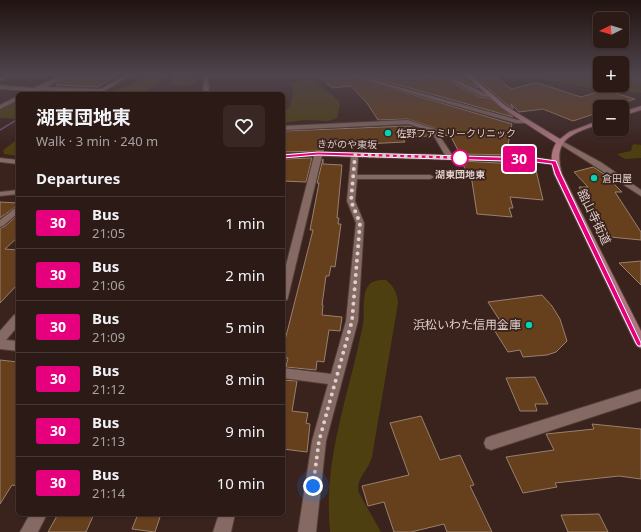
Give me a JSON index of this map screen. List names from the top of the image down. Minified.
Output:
{"streets":{"main road":["舘山寺街道"],"street":["きがのや東坂"]},"crossings":[["きがのや東坂","舘山寺街道"]],"places":["佐野ファミリークリニック","湖東団地東","倉田屋","浜松いわた信用金庫"],"lines":["bus line 30"],"north":"left","page":{"on_map":"30","map_buttons":["+","−"],"heading":[["湖東団地東","Walk · 3 min · 240 m"],"Departures"],"list":[{"mark":"30","name":"Bus","note":"21:05","value":"1 min"},{"mark":"30","name":"Bus","note":"21:06","value":"2 min"},{"mark":"30","name":"Bus","note":"21:09","value":"5 min"},{"mark":"30","name":"Bus","note":"21:12","value":"8 min"},{"mark":"30","name":"Bus","note":"21:13","value":"9 min"},{"mark":"30","name":"Bus","note":"21:14","value":"10 min"}]}}
